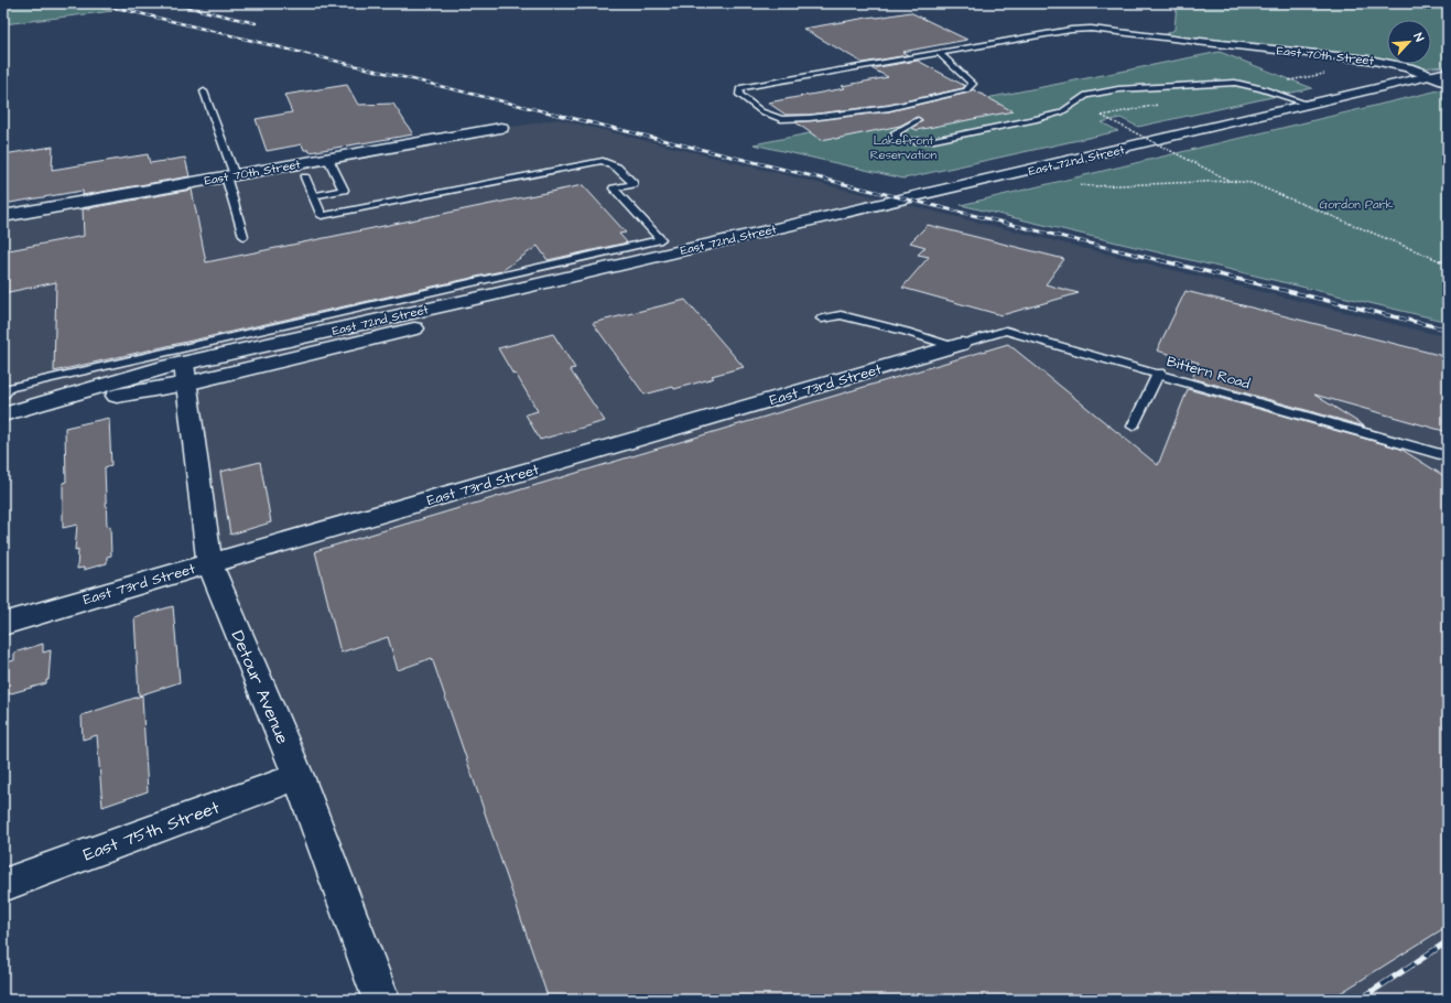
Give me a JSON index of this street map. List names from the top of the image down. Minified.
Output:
{"streets":{"main road":["East 70th Street","East 72nd Street","East 73rd Street","Detour Avenue","East 75th Street"],"lane":["Bittern Road"]},"crossings":[["East 70th Street","East 72nd Street"],["East 72nd Street","Detour Avenue"],["Bittern Road","East 73rd Street"],["East 73rd Street","Detour Avenue"],["Detour Avenue","East 75th Street"]],"parks":["Lakefront Reservation","Gordon Park"],"north":"top right"}
